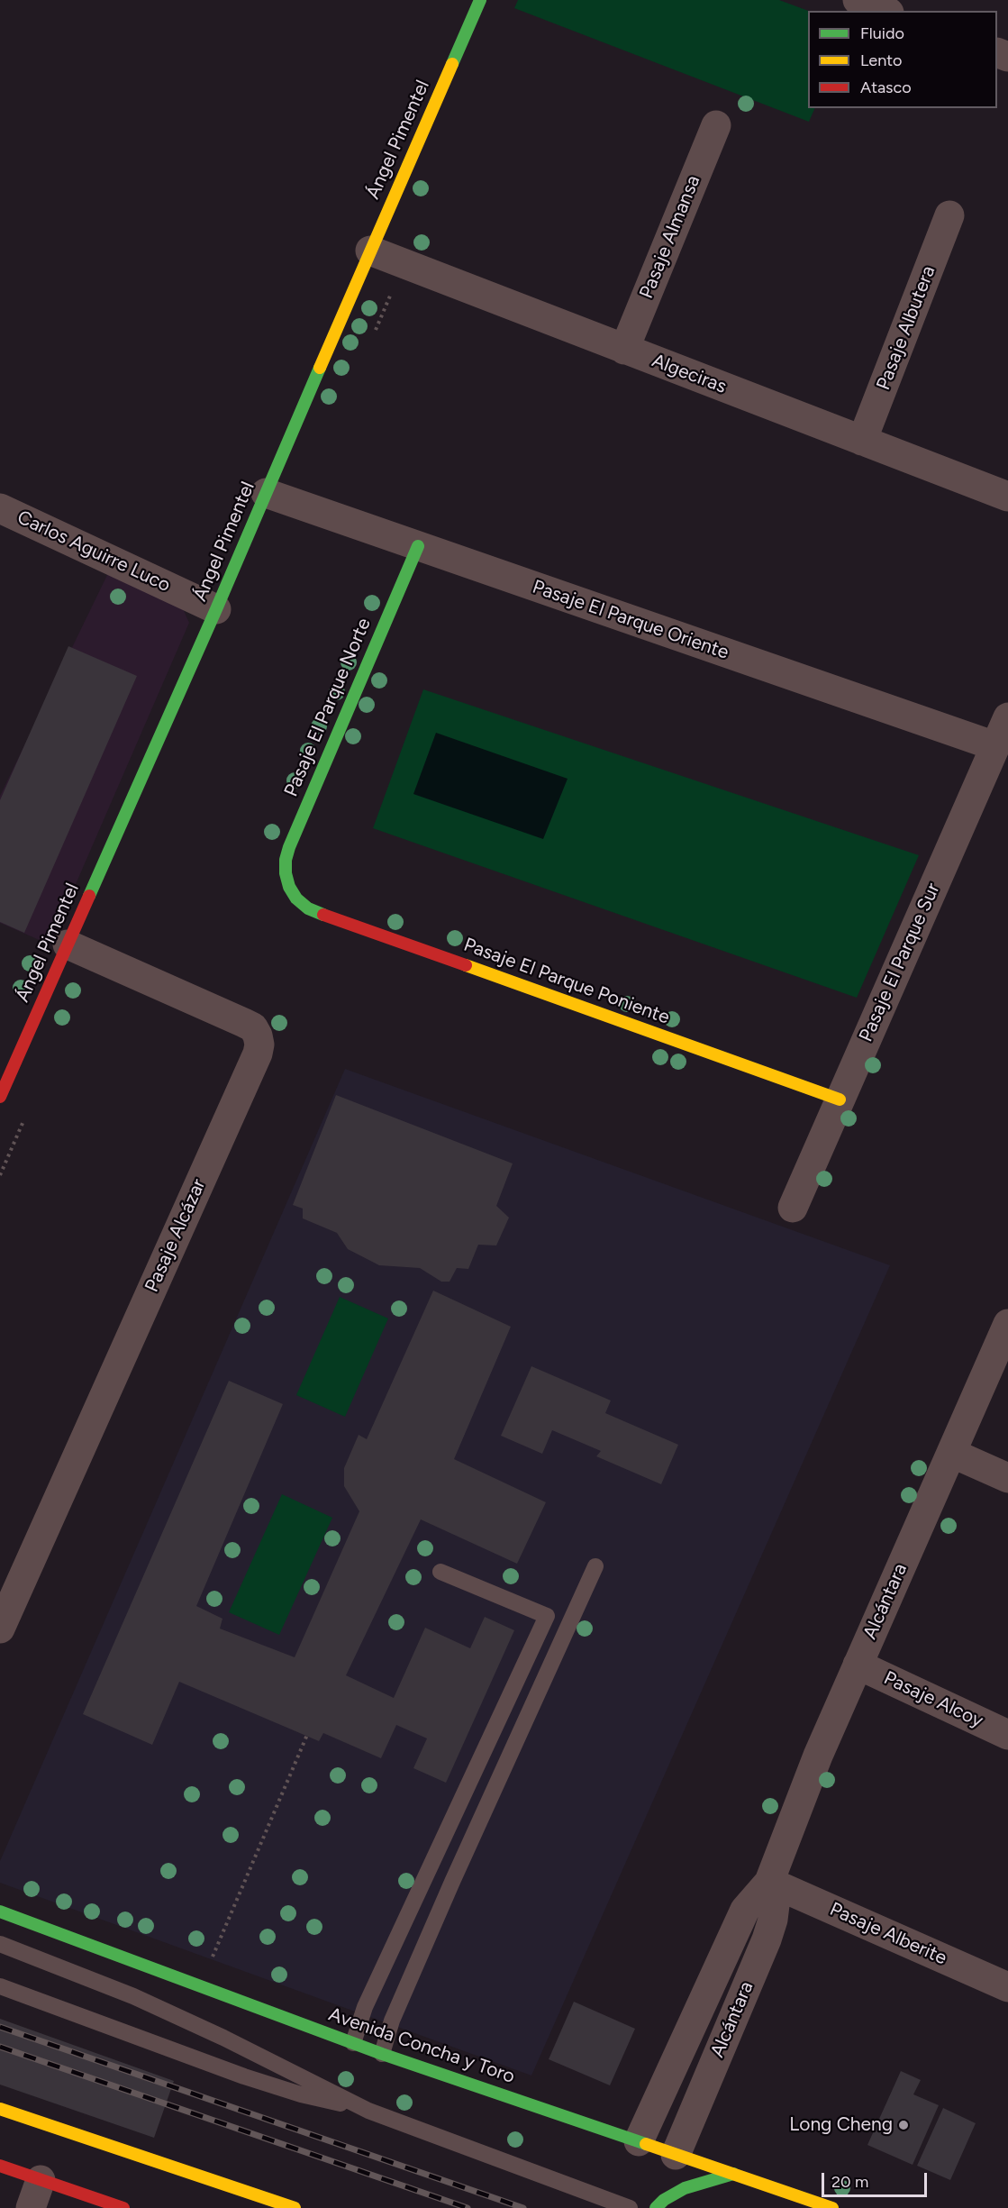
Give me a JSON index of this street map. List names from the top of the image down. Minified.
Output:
{"streets":{"street":["Ángel Pimentel","Pasaje Almansa","Pasaje Albutera","Algeciras","Carlos Aguirre Luco","Pasaje El Parque Oriente","Pasaje El Parque Norte","Pasaje El Parque Sur","Pasaje El Parque Poniente","Pasaje Alcázar","Alcántara","Pasaje Alcoy","Pasaje Alberite","Avenida Concha y Toro"]},"crossings":[["Ángel Pimentel","Algeciras"],["Ángel Pimentel","Carlos Aguirre Luco"],["Ángel Pimentel","Pasaje El Parque Oriente"],["Ángel Pimentel","Pasaje Alcázar"],["Pasaje Almansa","Algeciras"],["Pasaje Albutera","Algeciras"],["Pasaje El Parque Oriente","Pasaje El Parque Norte"],["Pasaje El Parque Oriente","Pasaje El Parque Sur"],["Pasaje El Parque Norte","Pasaje El Parque Poniente"],["Pasaje El Parque Sur","Pasaje El Parque Poniente"],["Alcántara","Pasaje Alcoy"],["Alcántara","Pasaje Alberite"],["Alcántara","Avenida Concha y Toro"]],"places":["Long Cheng"],"legend":["Fluido","Lento","Atasco"],"scale_bar":"20 m"}
